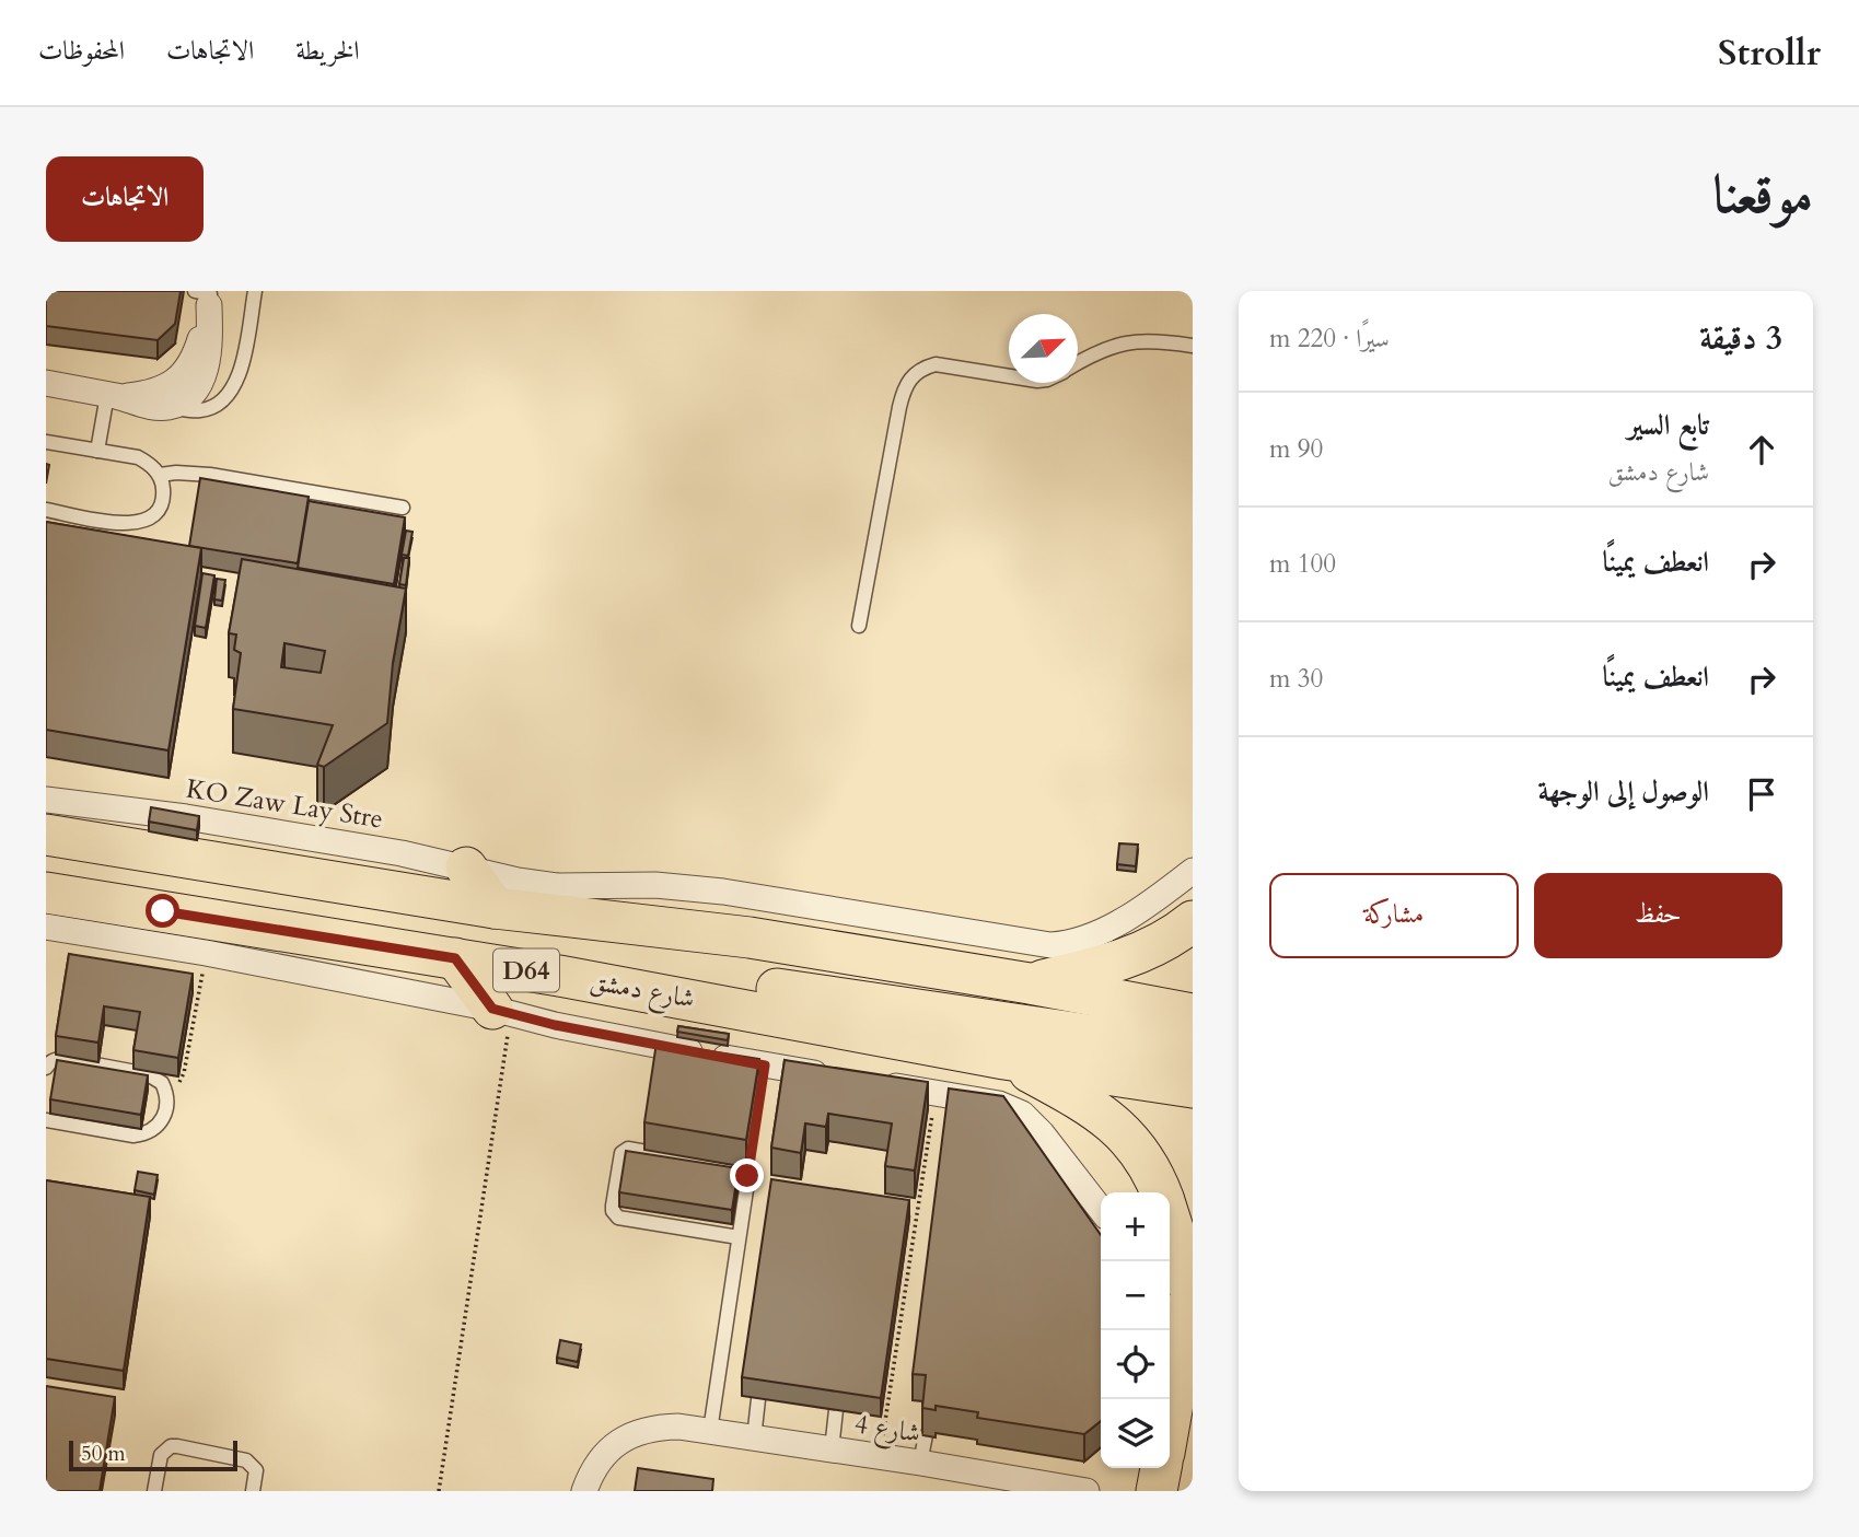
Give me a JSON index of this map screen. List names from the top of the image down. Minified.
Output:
{"streets":{"main road":["D64","شارع دمشق"],"street":["KO Zaw Lay Stre","شارع 4"]},"scale_bar":"50 m","north":"top right","page":{"header":"Strollr","nav":["الخريطة","الاتجاهات","المحفوظات"],"title":"موقعنا","buttons":["الاتجاهات",["حفظ","مشاركة"]],"heading":["3 دقيقة","سيرًا · 220 m"],"list":[["تابع السير","شارع دمشق","90 m"],["انعطف يمينًا","100 m"],["انعطف يمينًا","30 m"],"الوصول إلى الوجهة"],"map_buttons":["+","−"],"scale":"50 m"}}
